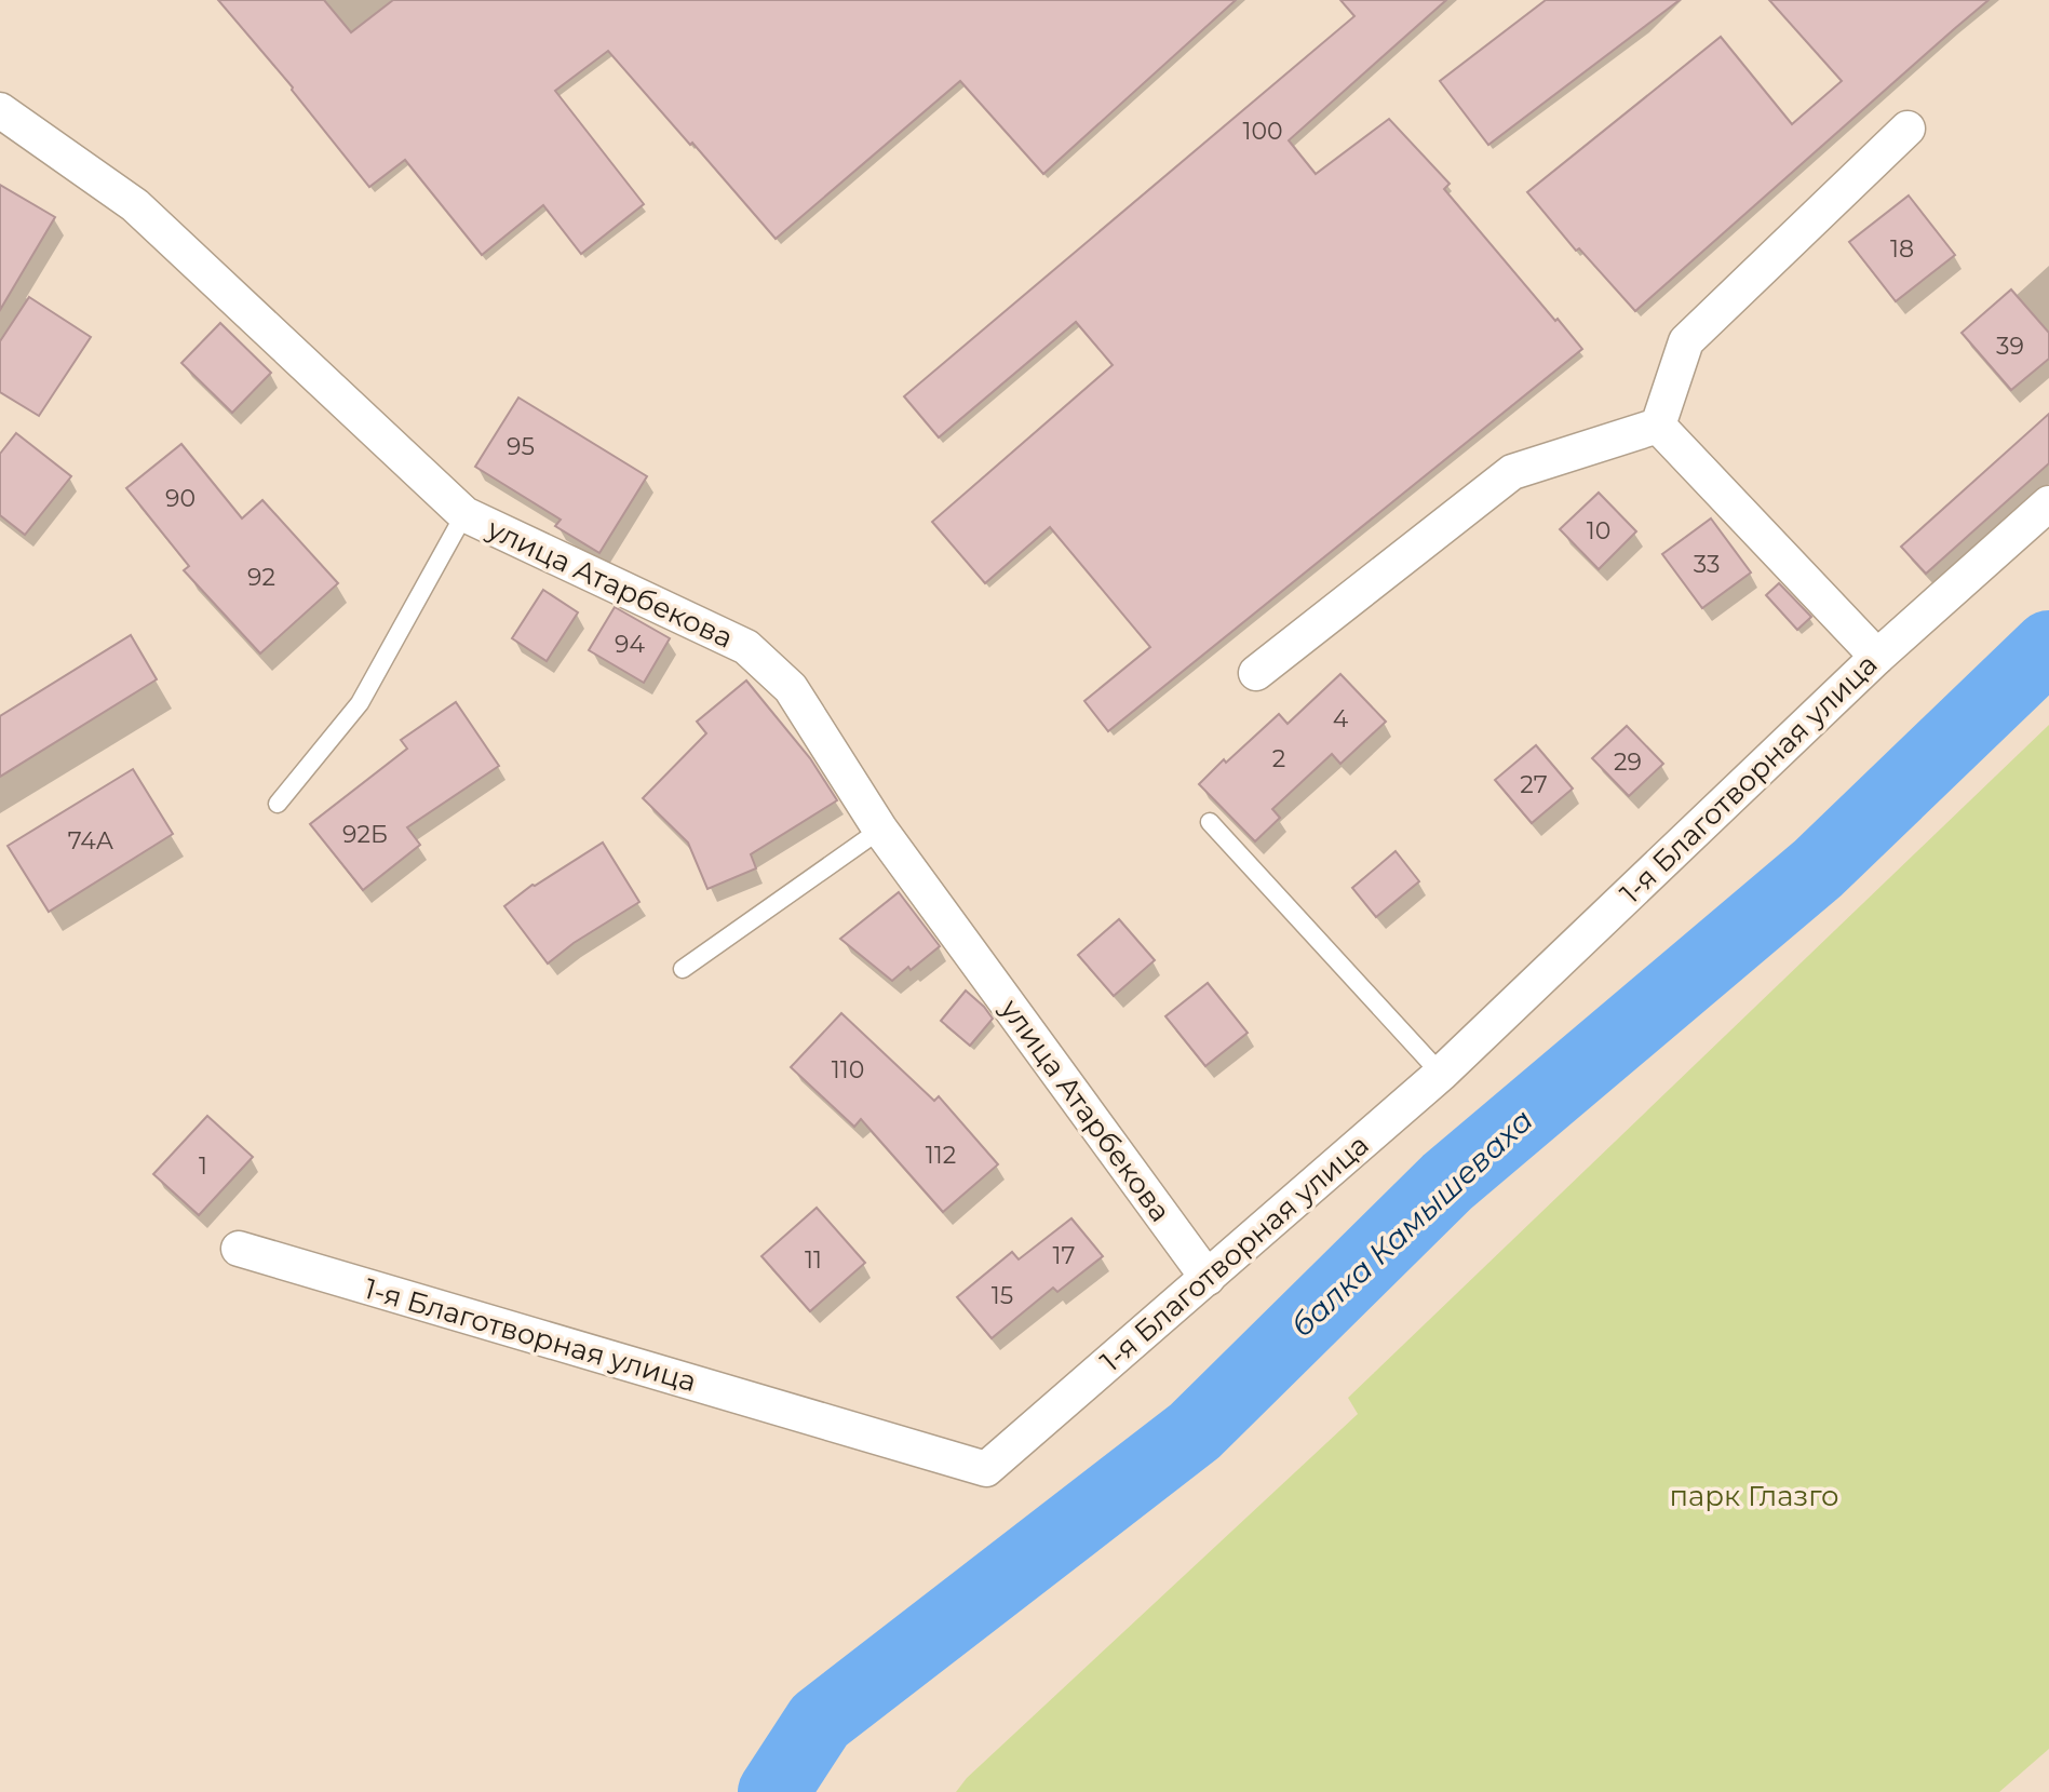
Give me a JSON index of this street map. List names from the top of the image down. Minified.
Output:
{"streets":{"street":["улица Атарбекова","1-я Благотворная улица"]},"crossings":[["улица Атарбекова","1-я Благотворная улица"]],"water":["балка Камышеваха"],"parks":["парк Глазго"],"house_numbers":["100","18","39","95","90","10","33","92","94","4","2","29","27","92Б","74А","110","112","1","17","11","15"]}
